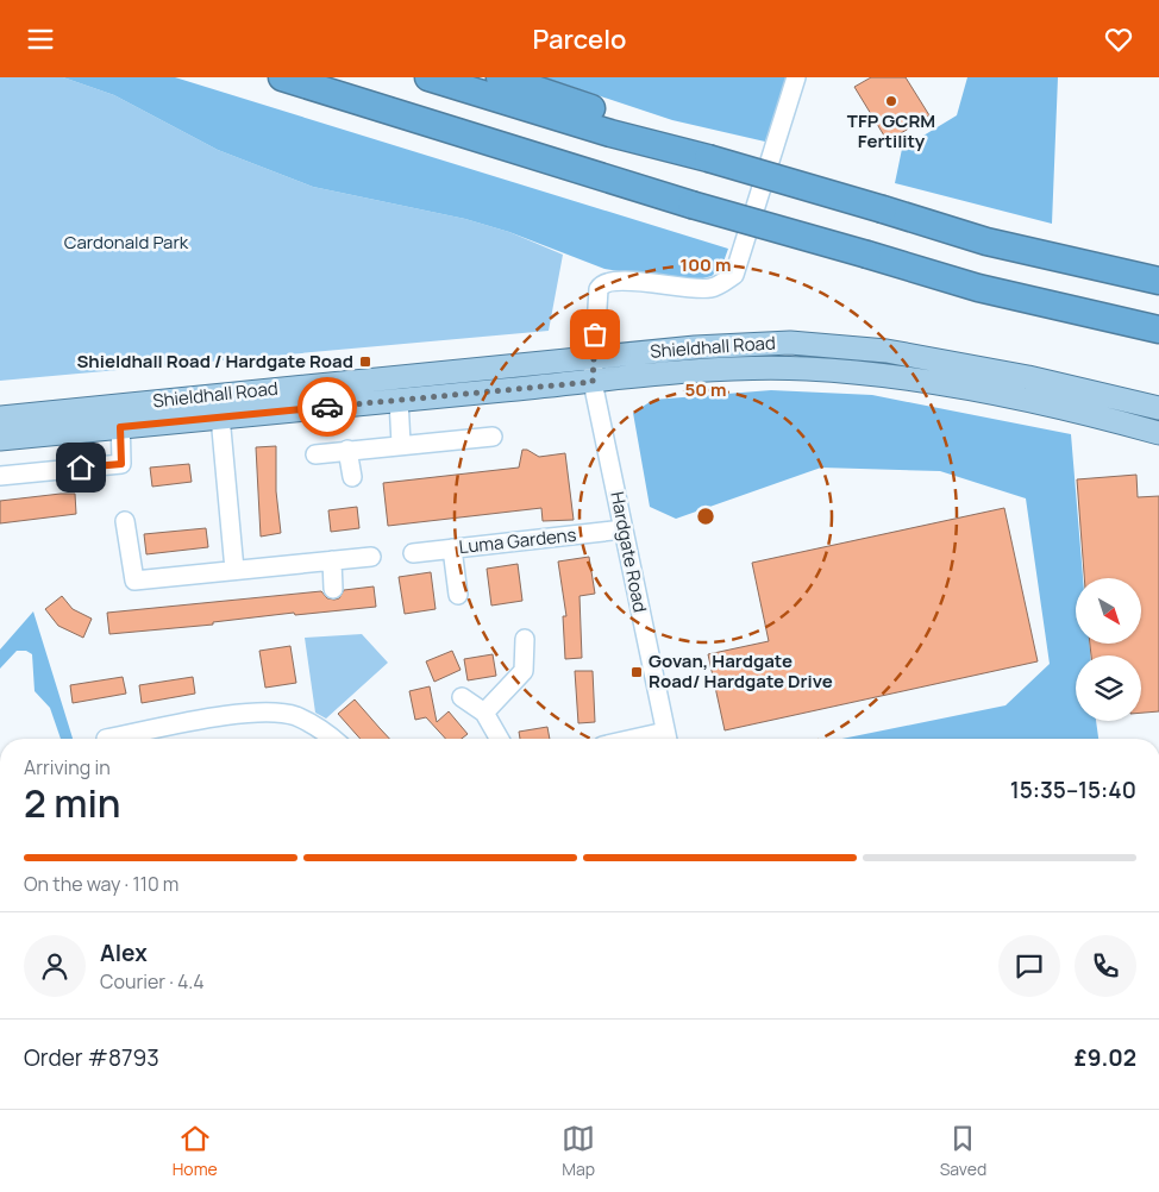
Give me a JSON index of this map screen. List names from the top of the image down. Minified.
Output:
{"streets":{"main road":["Shieldhall Road"],"street":["Luma Gardens","Hardgate Road"]},"crossings":[["Shieldhall Road","Hardgate Road"],["Luma Gardens","Hardgate Road"]],"parks":["Cardonald Park"],"places":{"other":["TFP GCRM Fertility"],"transit":["Shieldhall Road / Hardgate Road","Govan, Hardgate Road/ Hardgate Drive"]},"north":"bottom right","page":{"header":"Parcelo","heading":["2 min","Arriving in","15:35–15:40"],"panel":["Alex","Courier · 4.4","Order #8793","£9.02"],"bar":"On the way · 110 m","tabs":["Home","Map","Saved"]},"rings":["100 m","50 m"]}
